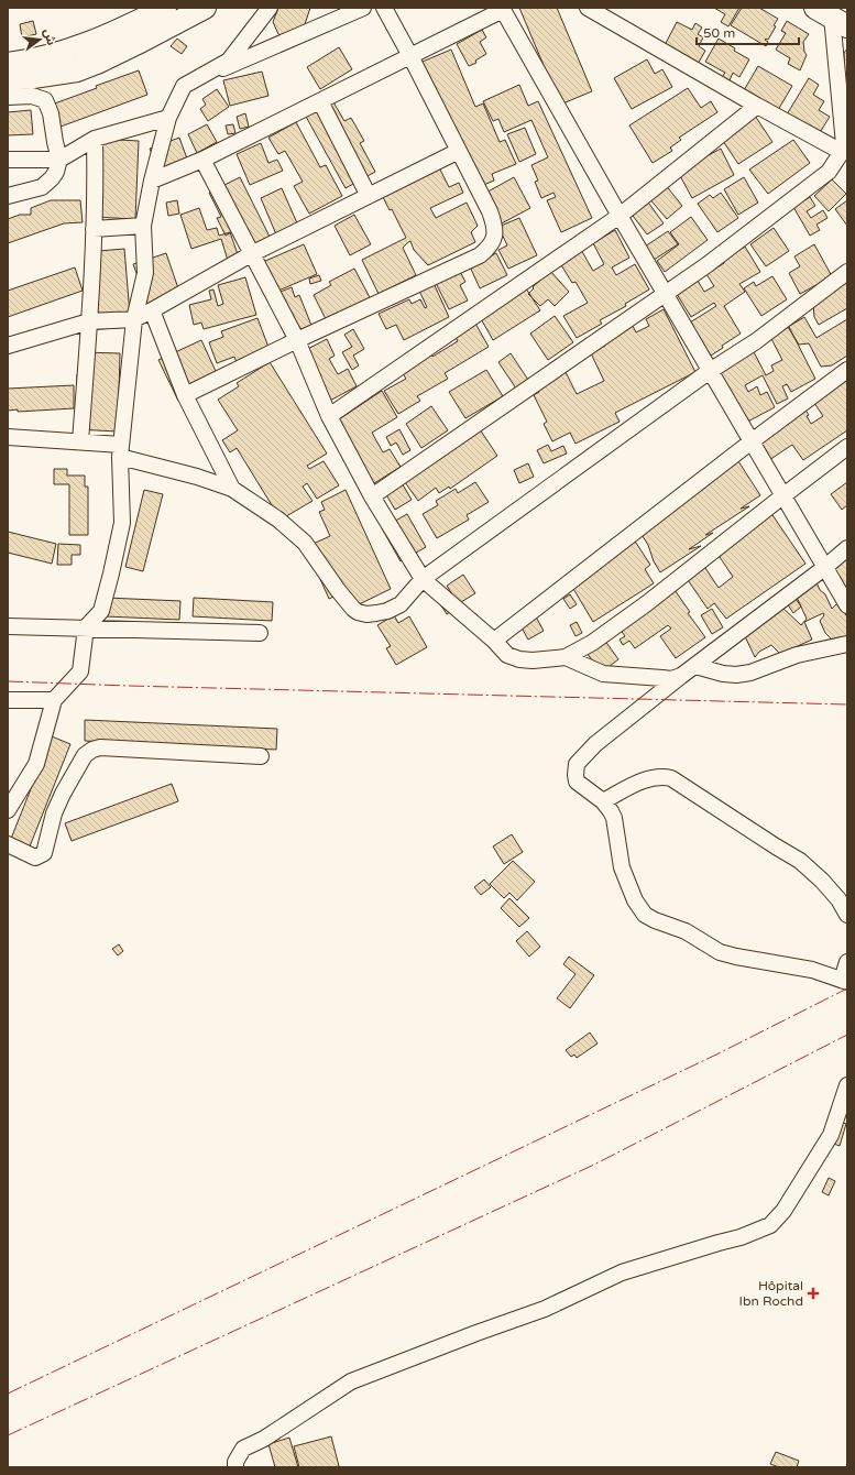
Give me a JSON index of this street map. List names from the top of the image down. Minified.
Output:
{"places":{"health":["Hôpital Ibn Rochd"]},"scale_bar":"50 m","north":"right"}
